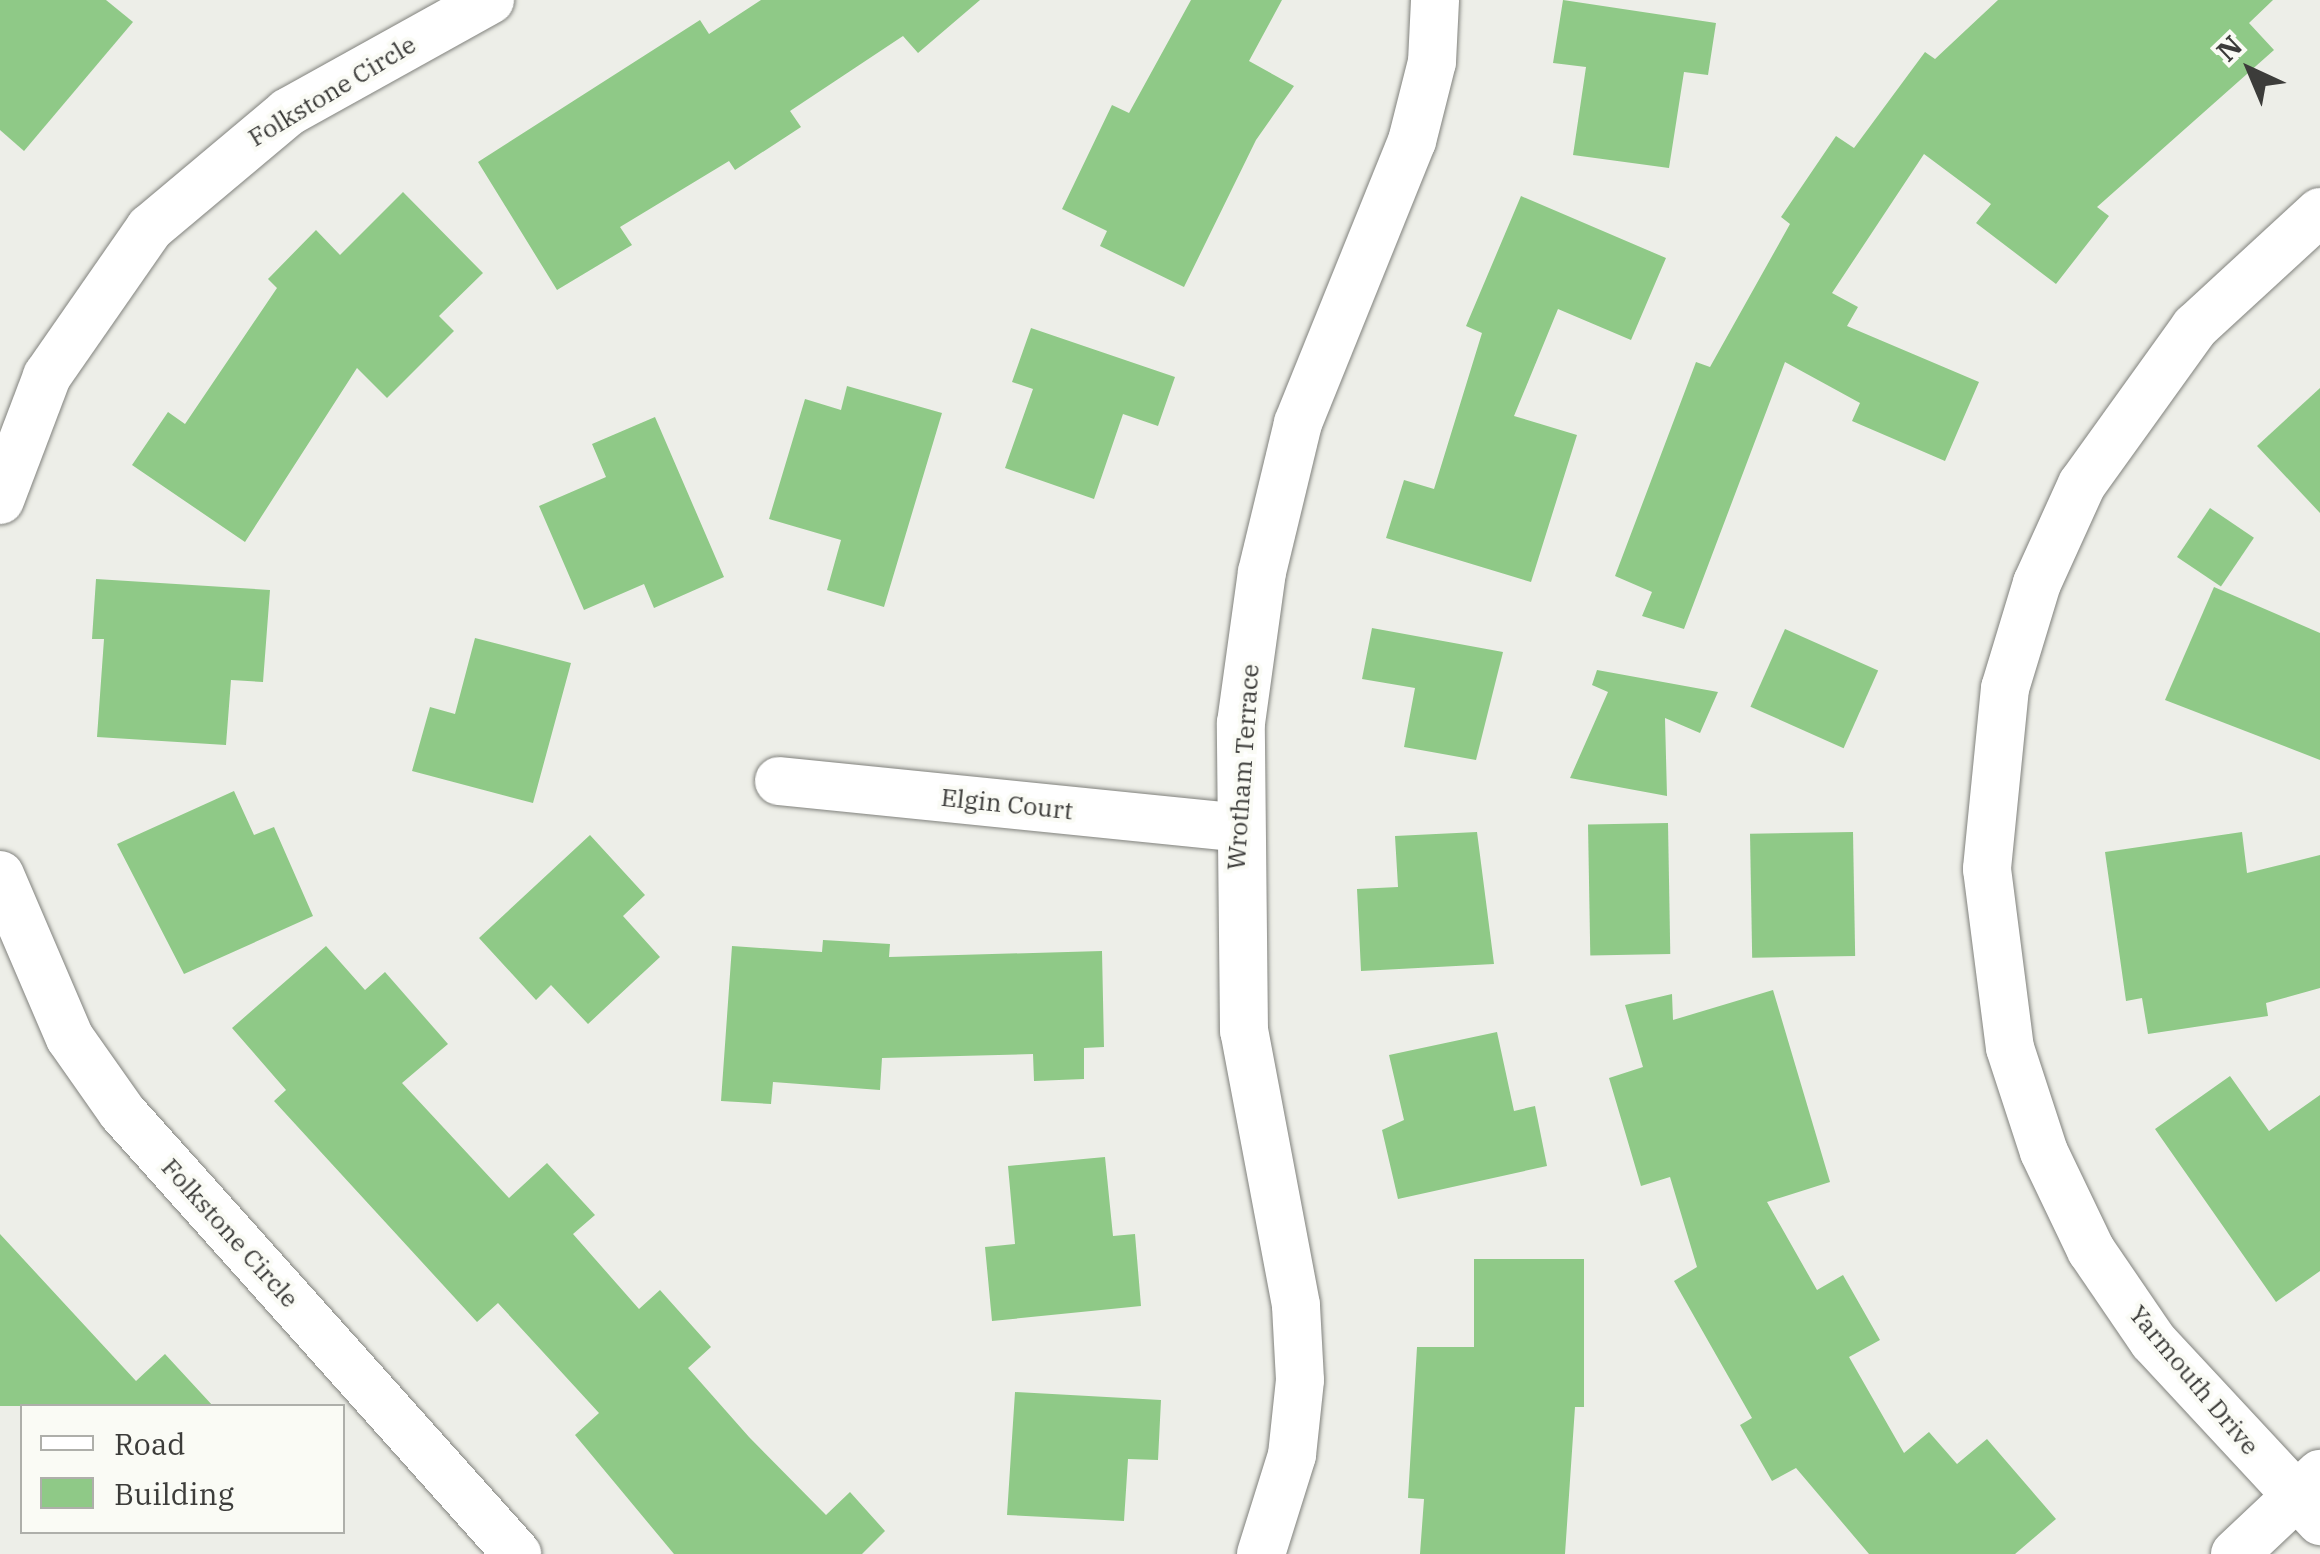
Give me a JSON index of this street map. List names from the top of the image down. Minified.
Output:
{"streets":{"street":["Folkstone Circle","Wrotham Terrace","Elgin Court","Yarmouth Drive"]},"crossings":[["Wrotham Terrace","Elgin Court"]],"legend":["Road","Building"],"north":"top left"}
